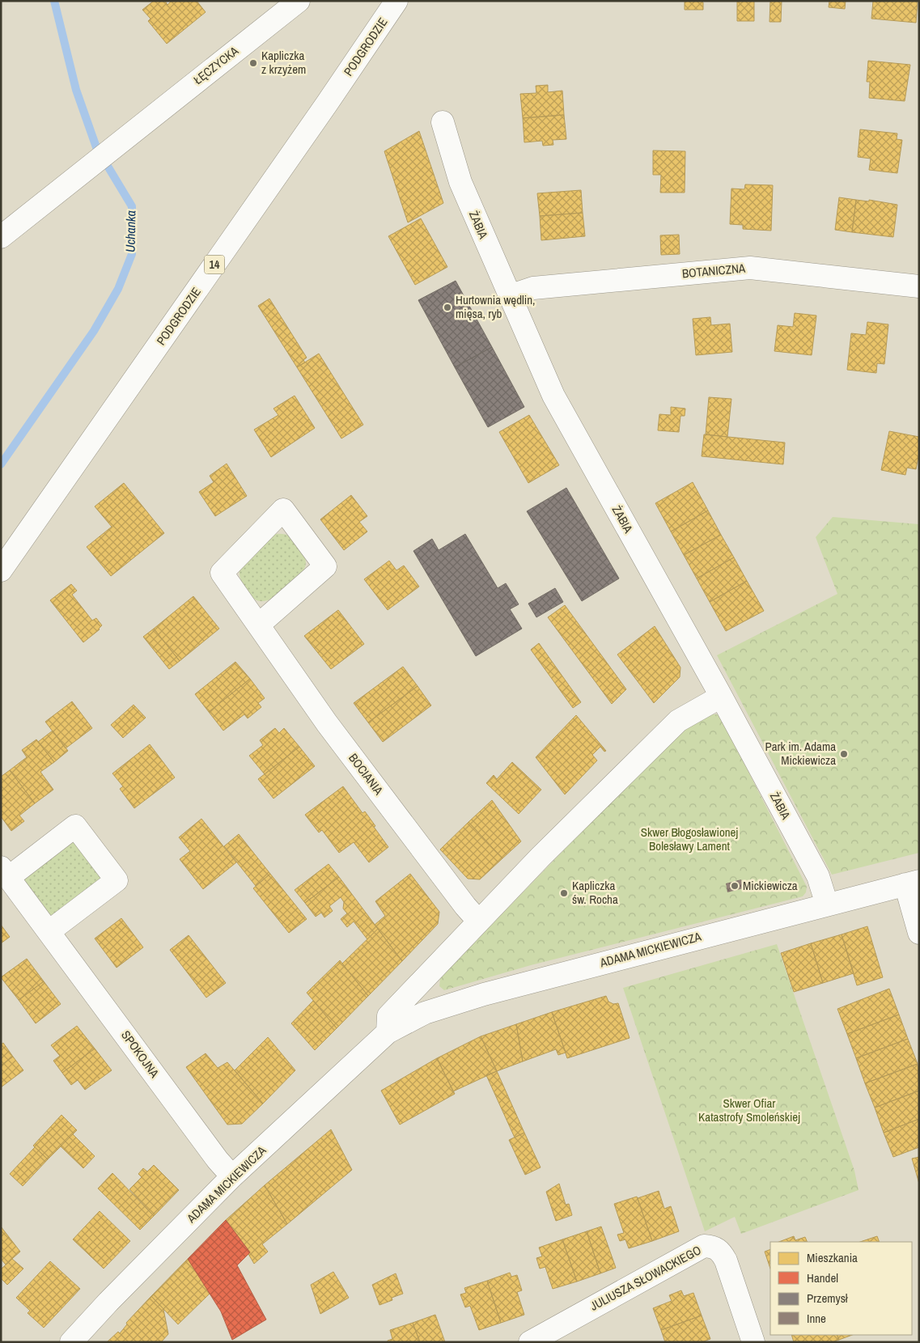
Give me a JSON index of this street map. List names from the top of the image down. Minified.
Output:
{"streets":{"street":["PODGRODZIE","ŁĘCZYCKA","ŻABIA","14","BOTANICZNA","BOCIANIA","ADAMA MICKIEWICZA","SPOKOJNA","JULIUSZA SŁOWACKIEGO"]},"crossings":[["ŻABIA","BOTANICZNA"],["ŻABIA","ADAMA MICKIEWICZA"],["ADAMA MICKIEWICZA","SPOKOJNA"]],"water":["Uchanka"],"parks":["Skwer Błogosławionej Bolesławy Lament","Skwer Ofiar Katastrofy Smoleńskiej"],"places":["Kapliczka z krzyżem","Hurtownia wędlin, mięsa, ryb","Park im. Adama Mickiewicza","Mickiewicza","Kapliczka św. Rocha"],"legend":["Mieszkania","Handel","Przemysł","Inne"]}
